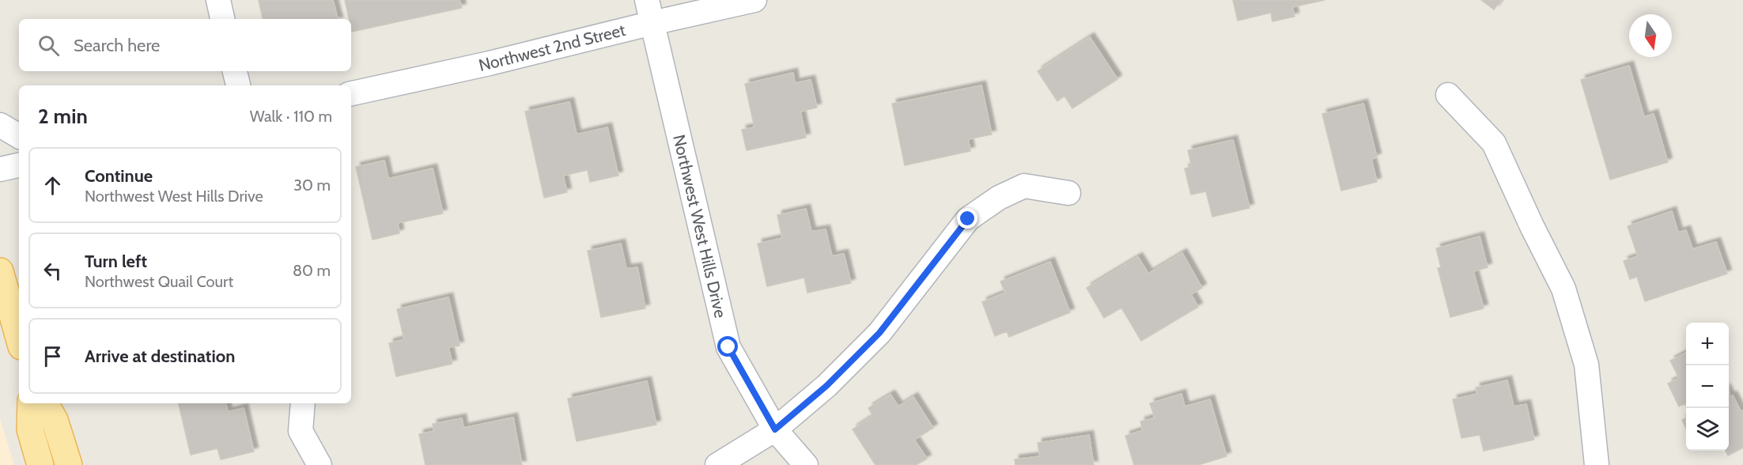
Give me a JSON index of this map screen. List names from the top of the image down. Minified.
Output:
{"streets":{"street":["Northwest 2nd Street","Northwest West Hills Drive"]},"crossings":[["Northwest 2nd Street","Northwest West Hills Drive"]],"north":"bottom","page":{"search":"Search here","heading":["2 min","Walk · 110 m"],"list":[["Continue","Northwest West Hills Drive","30 m"],["Turn left","Northwest Quail Court","80 m"],"Arrive at destination"],"map_buttons":["+","−"]}}
